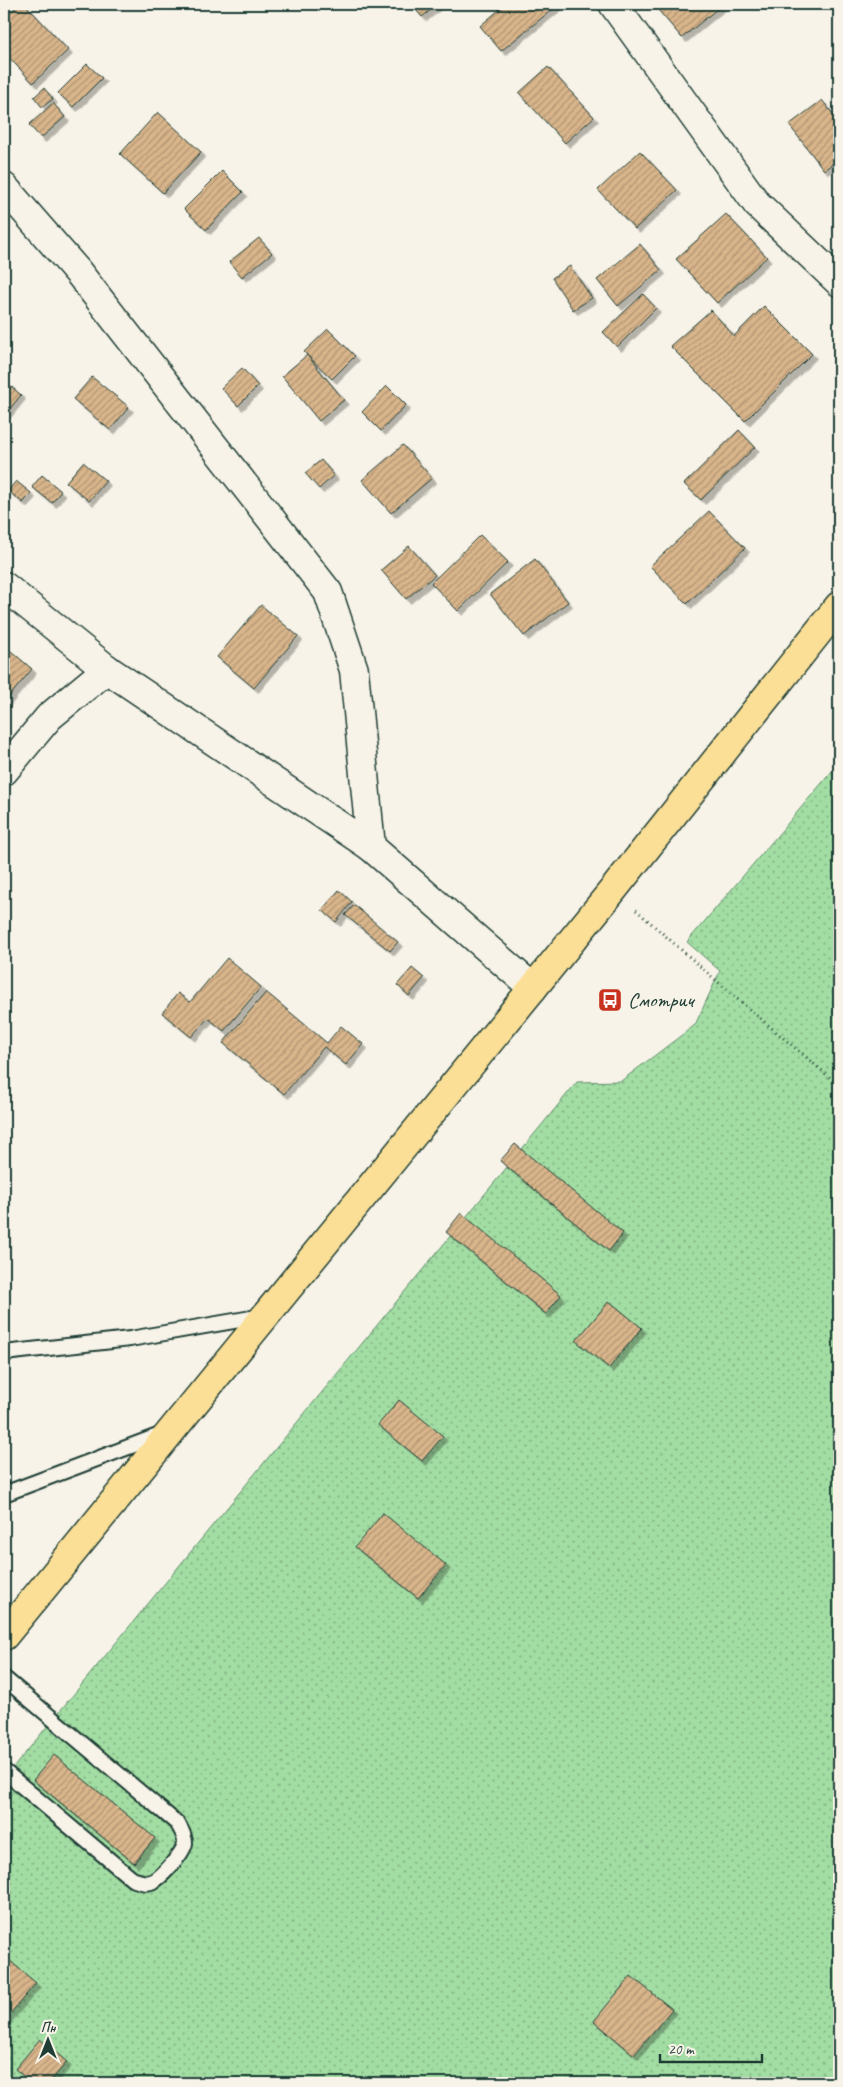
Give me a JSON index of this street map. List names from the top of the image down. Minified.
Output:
{"places":{"bus stop":["Смотрич"]},"scale_bar":"20 m","north":"top"}
